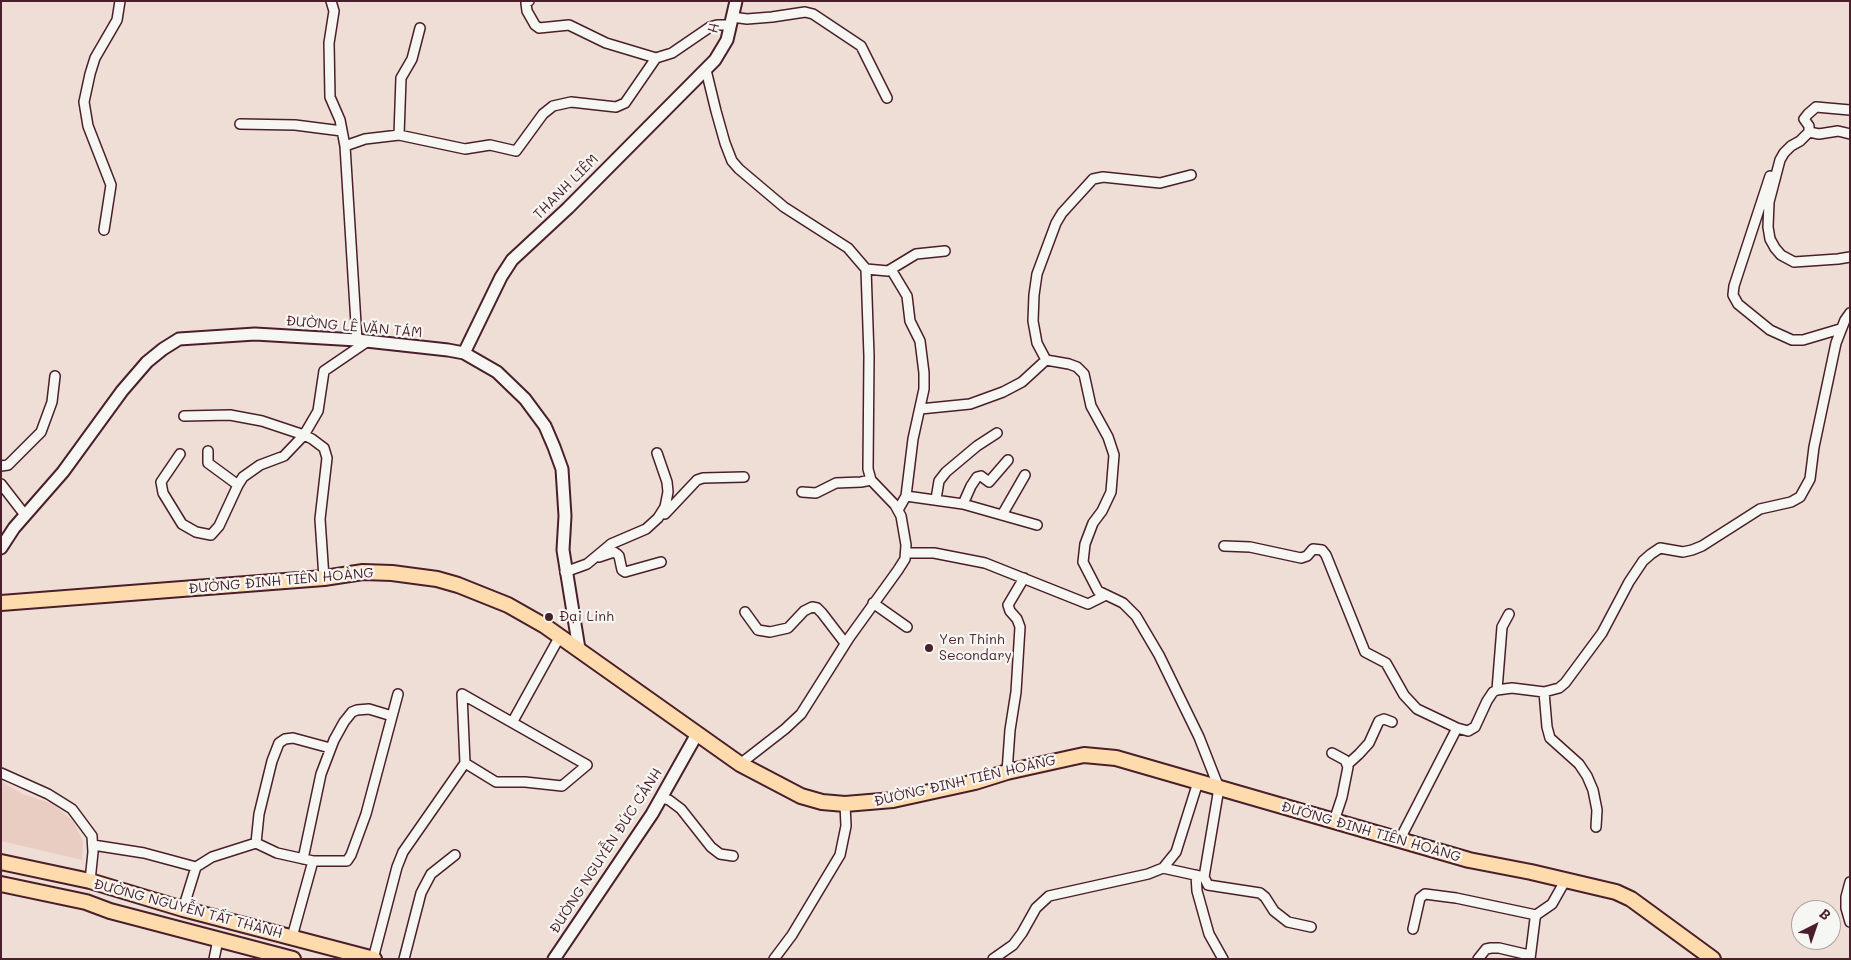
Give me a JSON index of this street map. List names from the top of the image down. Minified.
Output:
{"streets":{"main road":["ĐƯỜNG ĐINH TIÊN HOÀNG","ĐƯỜNG NGUYỄN TẤT THÀNH"],"street":["H","THANH LIÊM","ĐƯỜNG LÊ VĂN TÁM","ĐƯỜNG NGUYỄN ĐỨC CẢNH"]},"crossings":[["H","THANH LIÊM"],["THANH LIÊM","ĐƯỜNG LÊ VĂN TÁM"],["ĐƯỜNG LÊ VĂN TÁM","ĐƯỜNG ĐINH TIÊN HOÀNG"],["ĐƯỜNG ĐINH TIÊN HOÀNG","ĐƯỜNG NGUYỄN ĐỨC CẢNH"]],"places":["Đại Linh","Yen Thinh Secondary"],"north":"top right"}
